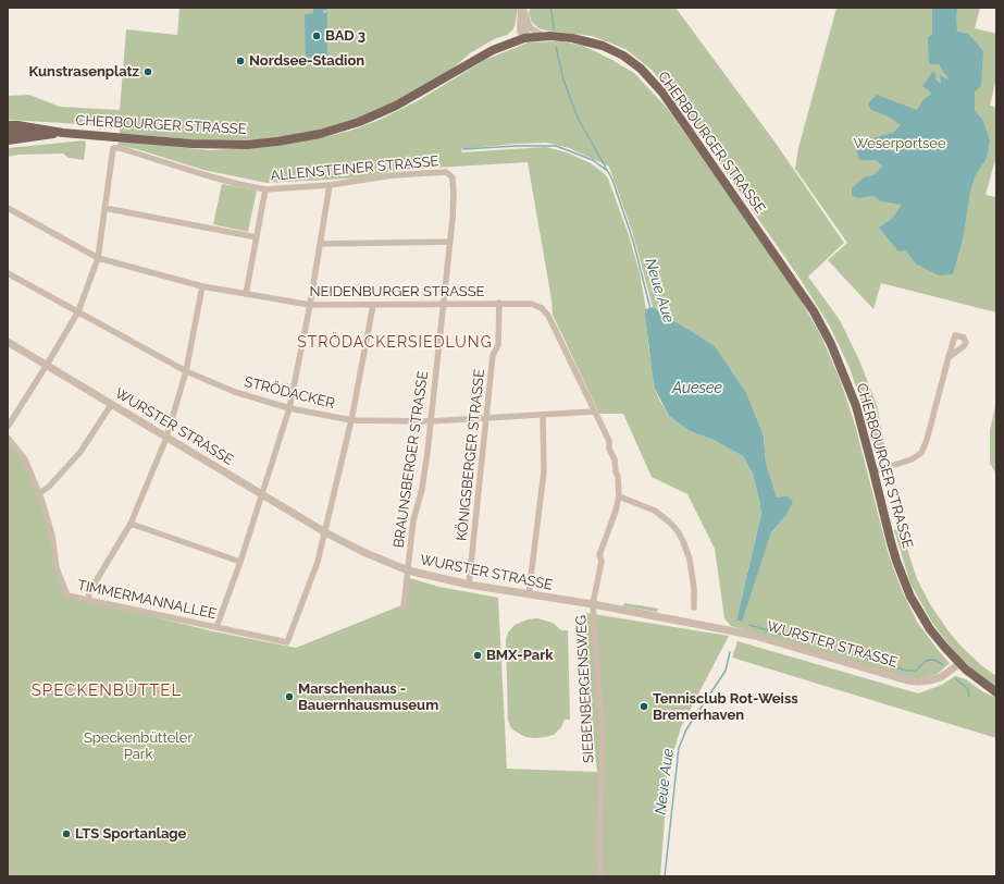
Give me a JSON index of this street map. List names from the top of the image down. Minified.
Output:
{"streets":{"main road":["CHERBOURGER STRASSE"],"street":["ALLENSTEINER STRASSE","NEIDENBURGER STRASSE","STRÖDACKER","WURSTER STRASSE","KÖNIGSBERGER STRASSE","BRAUNSBERGER STRASSE","TIMMERMANNALLEE","SIEBENBERGENSWEG"]},"crossings":[["CHERBOURGER STRASSE","WURSTER STRASSE"],["ALLENSTEINER STRASSE","BRAUNSBERGER STRASSE"],["NEIDENBURGER STRASSE","STRÖDACKER"],["NEIDENBURGER STRASSE","KÖNIGSBERGER STRASSE"],["NEIDENBURGER STRASSE","BRAUNSBERGER STRASSE"],["STRÖDACKER","KÖNIGSBERGER STRASSE"],["STRÖDACKER","BRAUNSBERGER STRASSE"],["WURSTER STRASSE","KÖNIGSBERGER STRASSE"],["WURSTER STRASSE","BRAUNSBERGER STRASSE"],["WURSTER STRASSE","TIMMERMANNALLEE"],["WURSTER STRASSE","SIEBENBERGENSWEG"]],"districts":["STRÖDACKERSIEDLUNG","SPECKENBÜTTEL"],"water":["Neue Aue","Auesee"],"parks":["Weserportsee","Speckenbütteler Park"],"places":["BAD 3","Nordsee-Stadion","Kunstrasenplatz","BMX-Park","Marschenhaus - Bauernhausmuseum","Tennisclub Rot-Weiss Bremerhaven","LTS Sportanlage"]}
